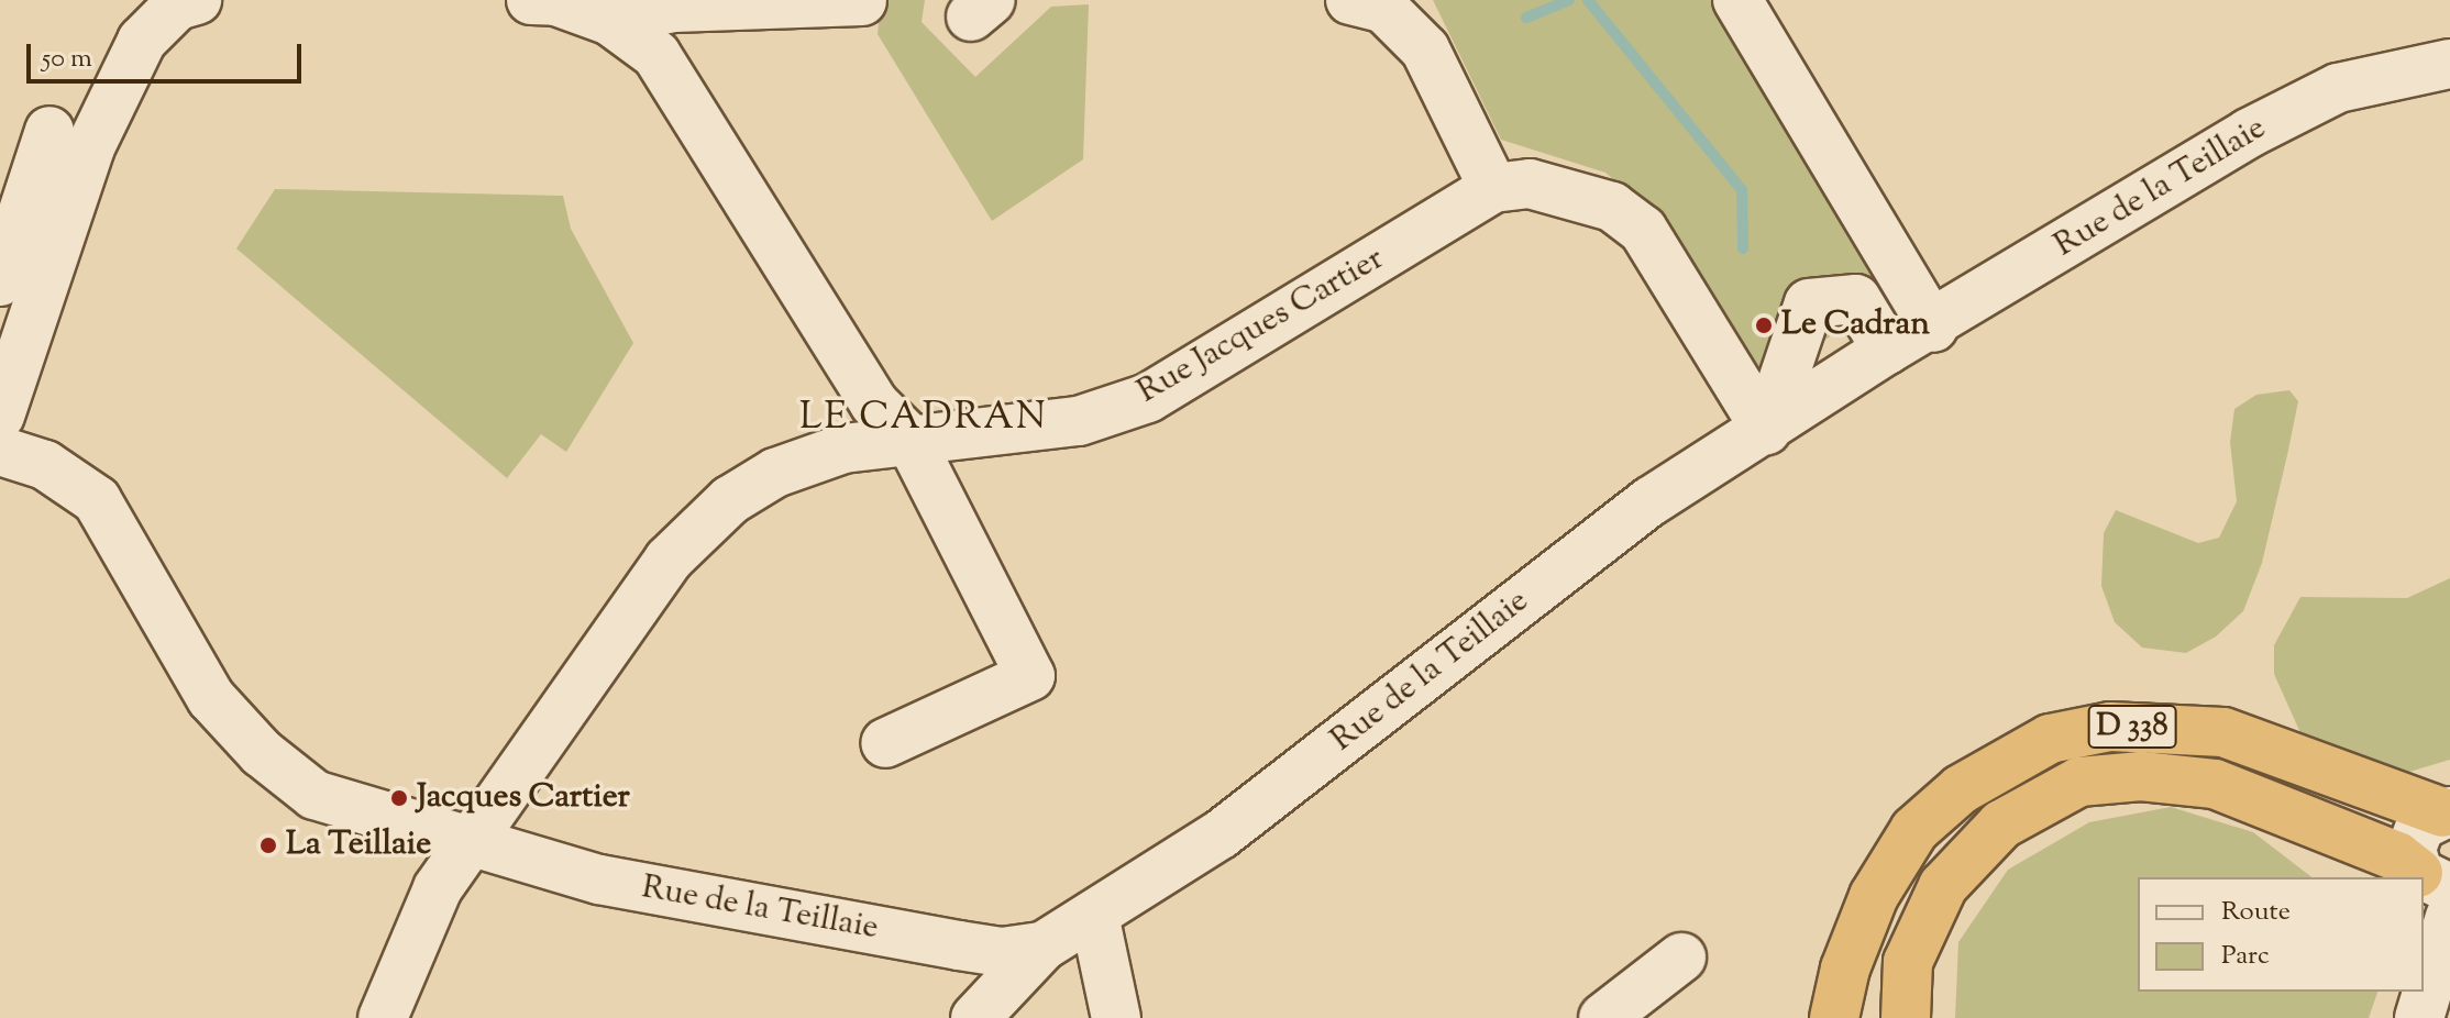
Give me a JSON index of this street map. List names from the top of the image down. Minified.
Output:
{"streets":{"highway":["D 338"],"street":["Rue de la Teillaie","Rue Jacques Cartier"]},"crossings":[["Rue de la Teillaie","Rue Jacques Cartier"]],"districts":["LE CADRAN"],"places":["Le Cadran","Jacques Cartier","La Teillaie"],"legend":["Route","Parc"],"scale_bar":"50 m"}
